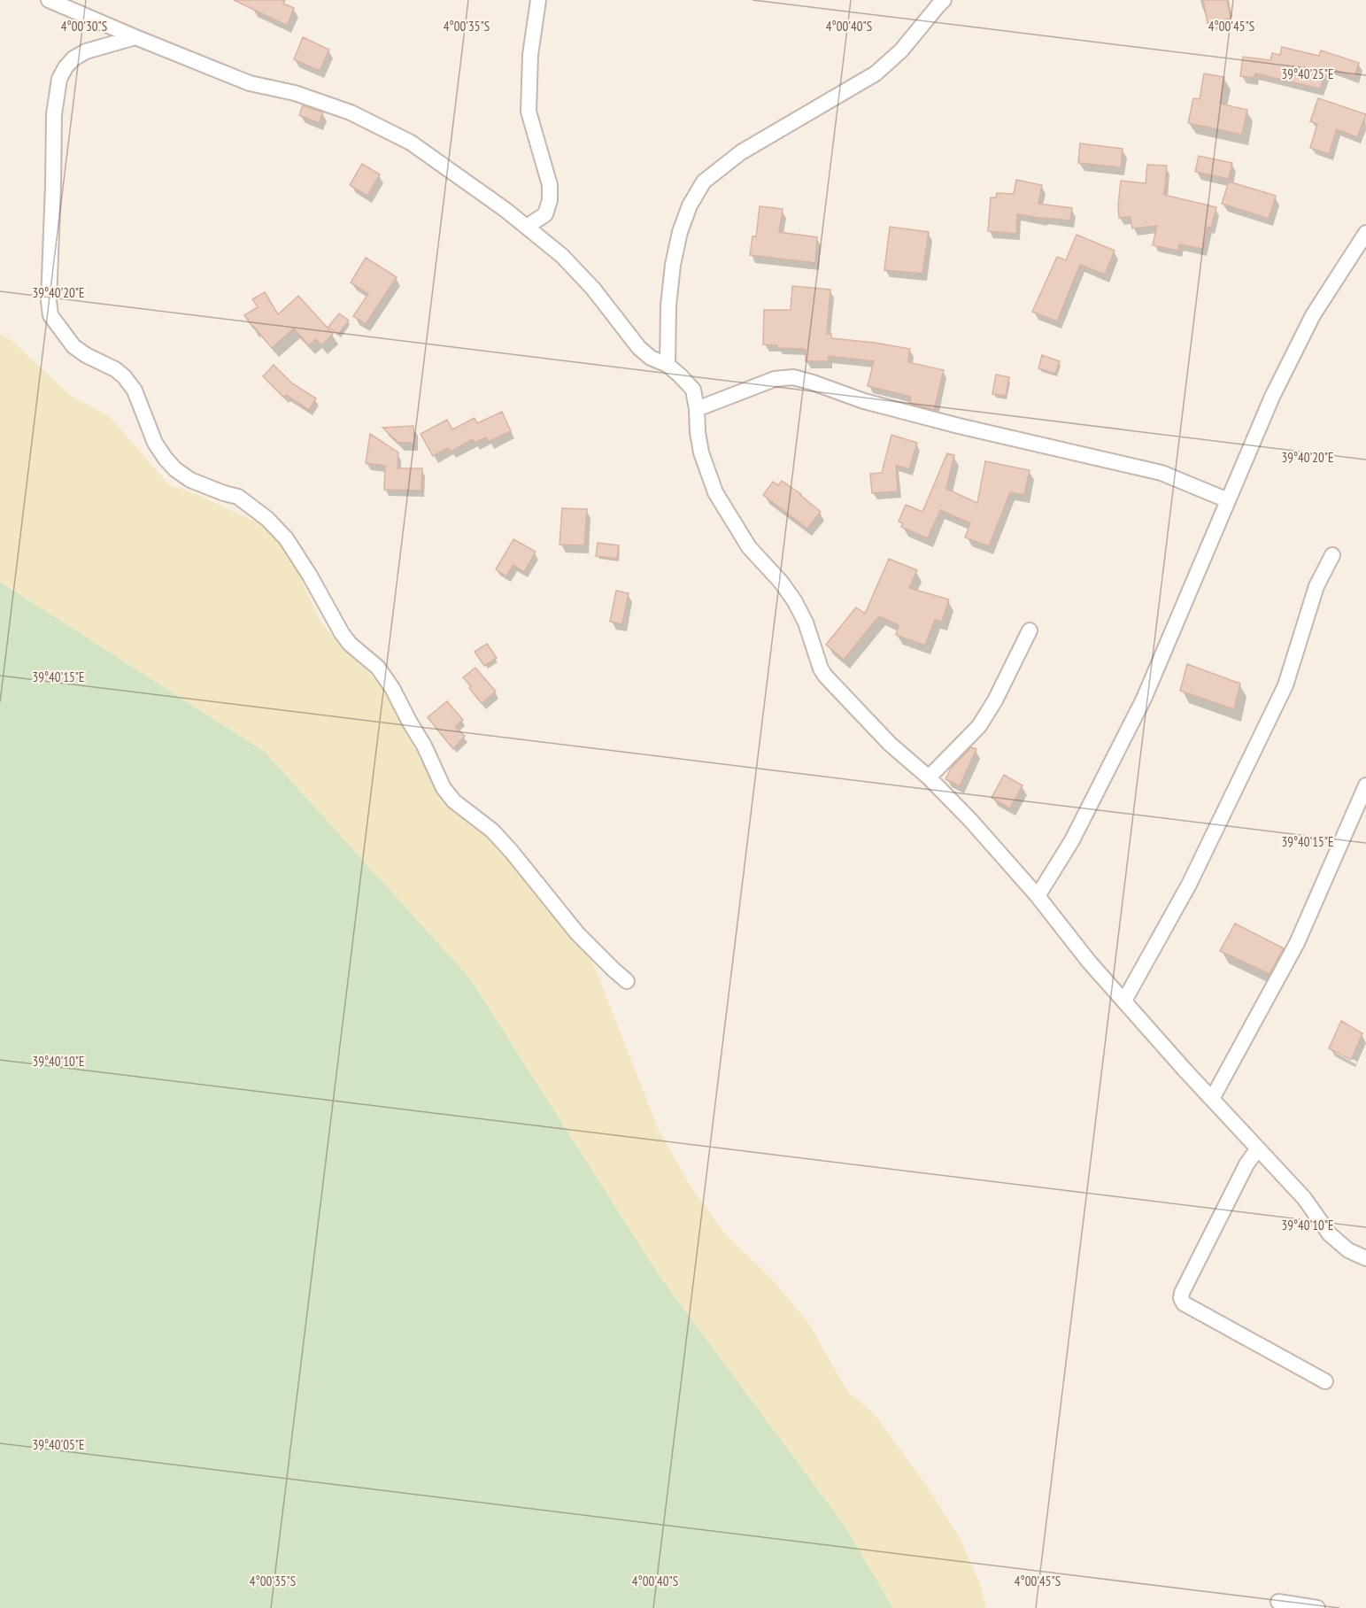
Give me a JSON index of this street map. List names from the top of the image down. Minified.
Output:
{"coordinates":["4°00'30\"S","4°00'35\"S","4°00'40\"S","4°00'45\"S","39°40'25\"E","39°40'20\"E","39°40'15\"E","39°40'10\"E","39°40'05\"E"]}
